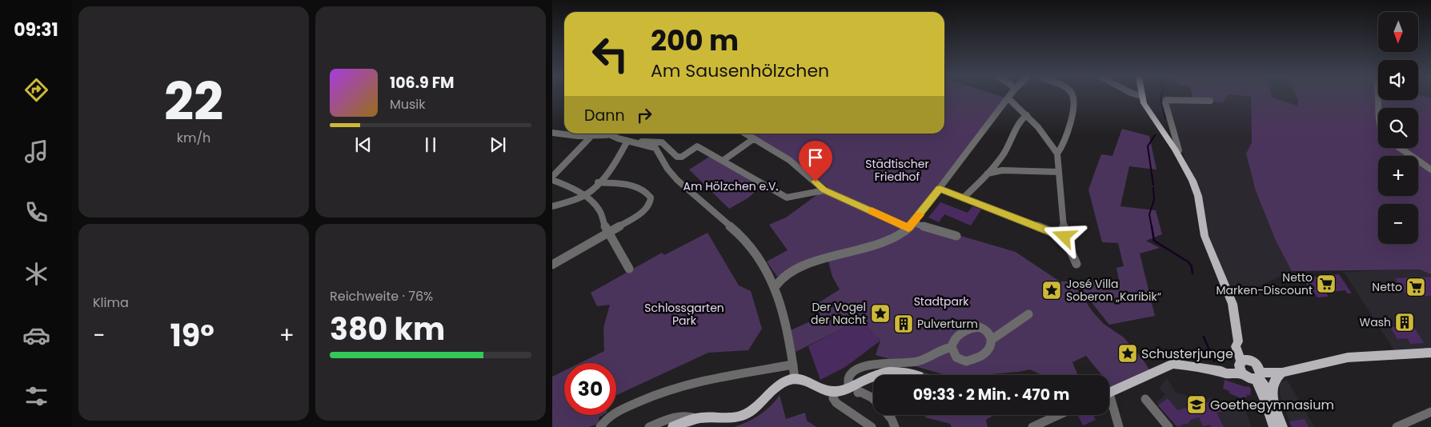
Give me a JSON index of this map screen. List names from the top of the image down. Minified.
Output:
{"parks":["Städtischer Friedhof","Am Hölzchen e.V.","Stadtpark","Schlossgarten Park"],"places":{"supermarket":["Netto Marken-Discount","Netto"],"place":["José Villa Soberon „Karibik“","Der Vogel der Nacht","Schusterjunge"],"building":["Wash","Pulverturm"],"school or university":["Goethegymnasium"]},"north":"bottom","page":{"tabs":"09:31","tile":[["22","km/h"],"Klima",["Reichweite · 76%","380 km"]],"map_buttons":["+","−"],"turn":["200 m","Am Sausenhölzchen"],"song":["106.9 FM","Musik"],"then":"Dann","heat":["−","19°","+"],"limit":"30","trip":"09:33 · 2 Min. · 470 m"}}
